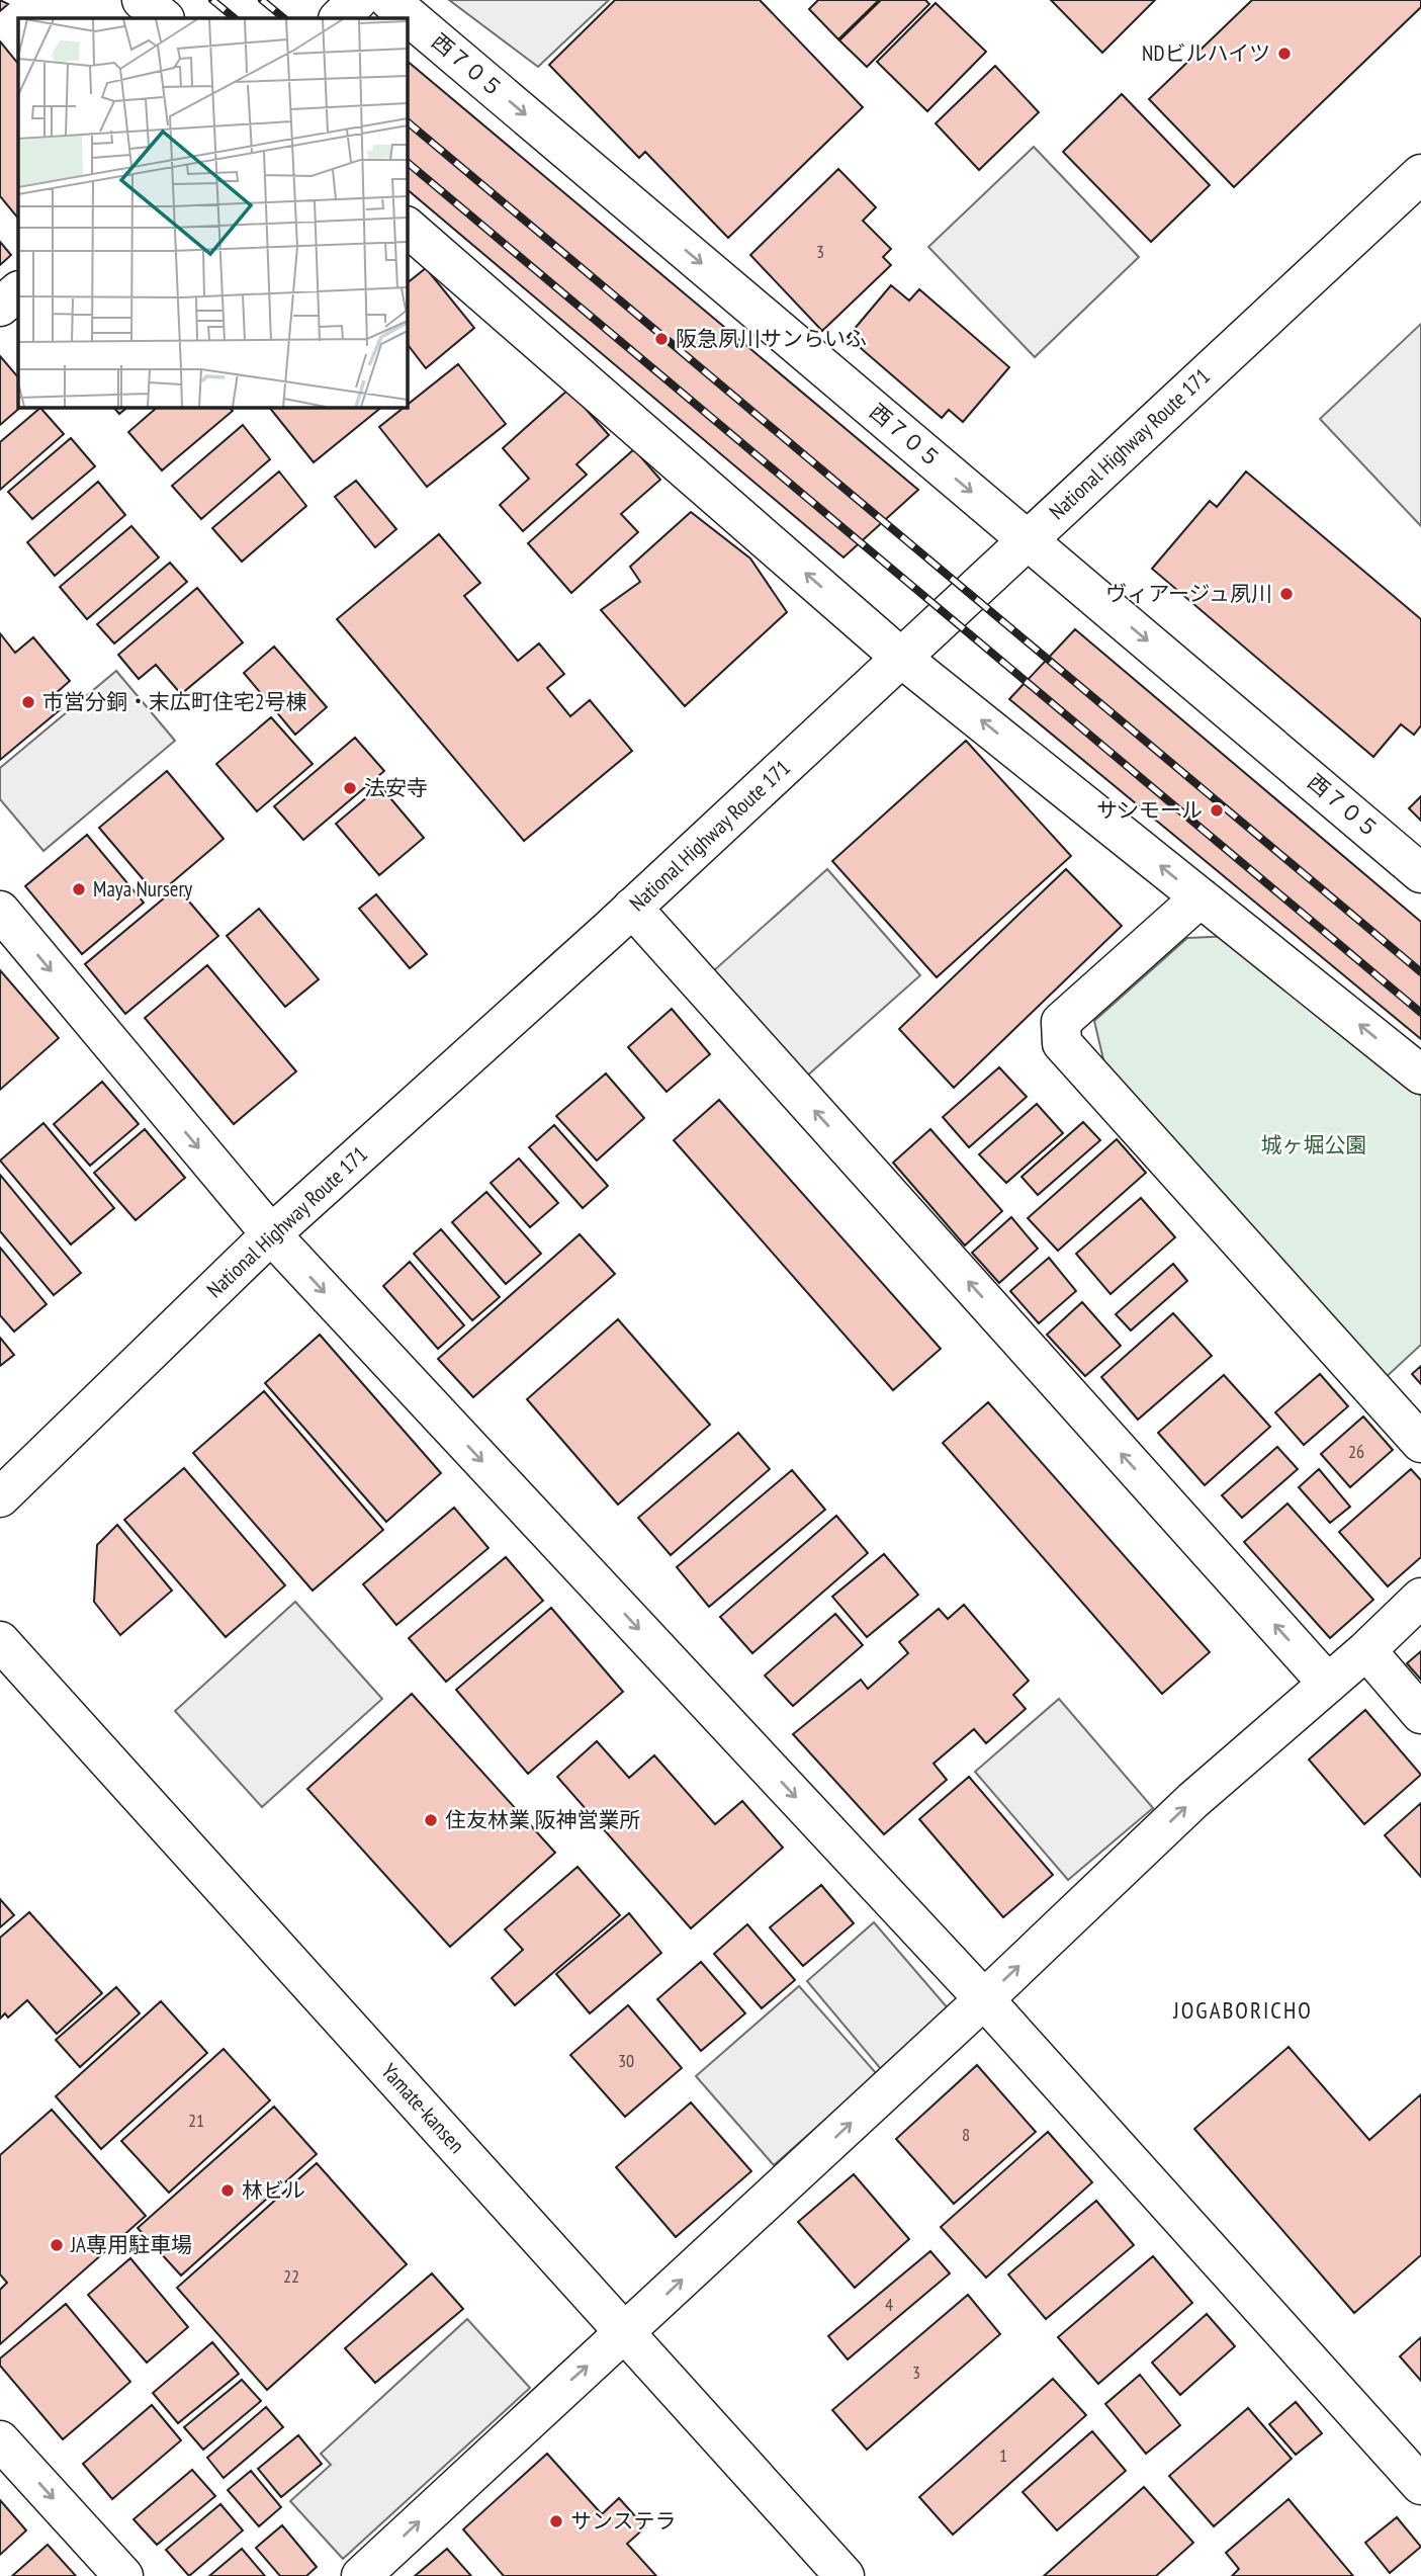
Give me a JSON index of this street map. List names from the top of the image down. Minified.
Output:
{"streets":{"main road":["西７０５","National Highway Route 171","Yamate-kansen"]},"crossings":[["西７０５","National Highway Route 171"]],"districts":["JOGABORICHO"],"parks":["城ヶ堀公園"],"places":["NDビルハイツ","阪急夙川サンらいふ","ヴィアージュ夙川","市営分銅・末広町住宅2号棟","法安寺","サンモール","Maya Nursery","住友林業 阪神営業所","林ビル","JA専用駐車場","サンステラ"],"house_numbers":["3","26","30","21","8","22","4","3","1"]}
